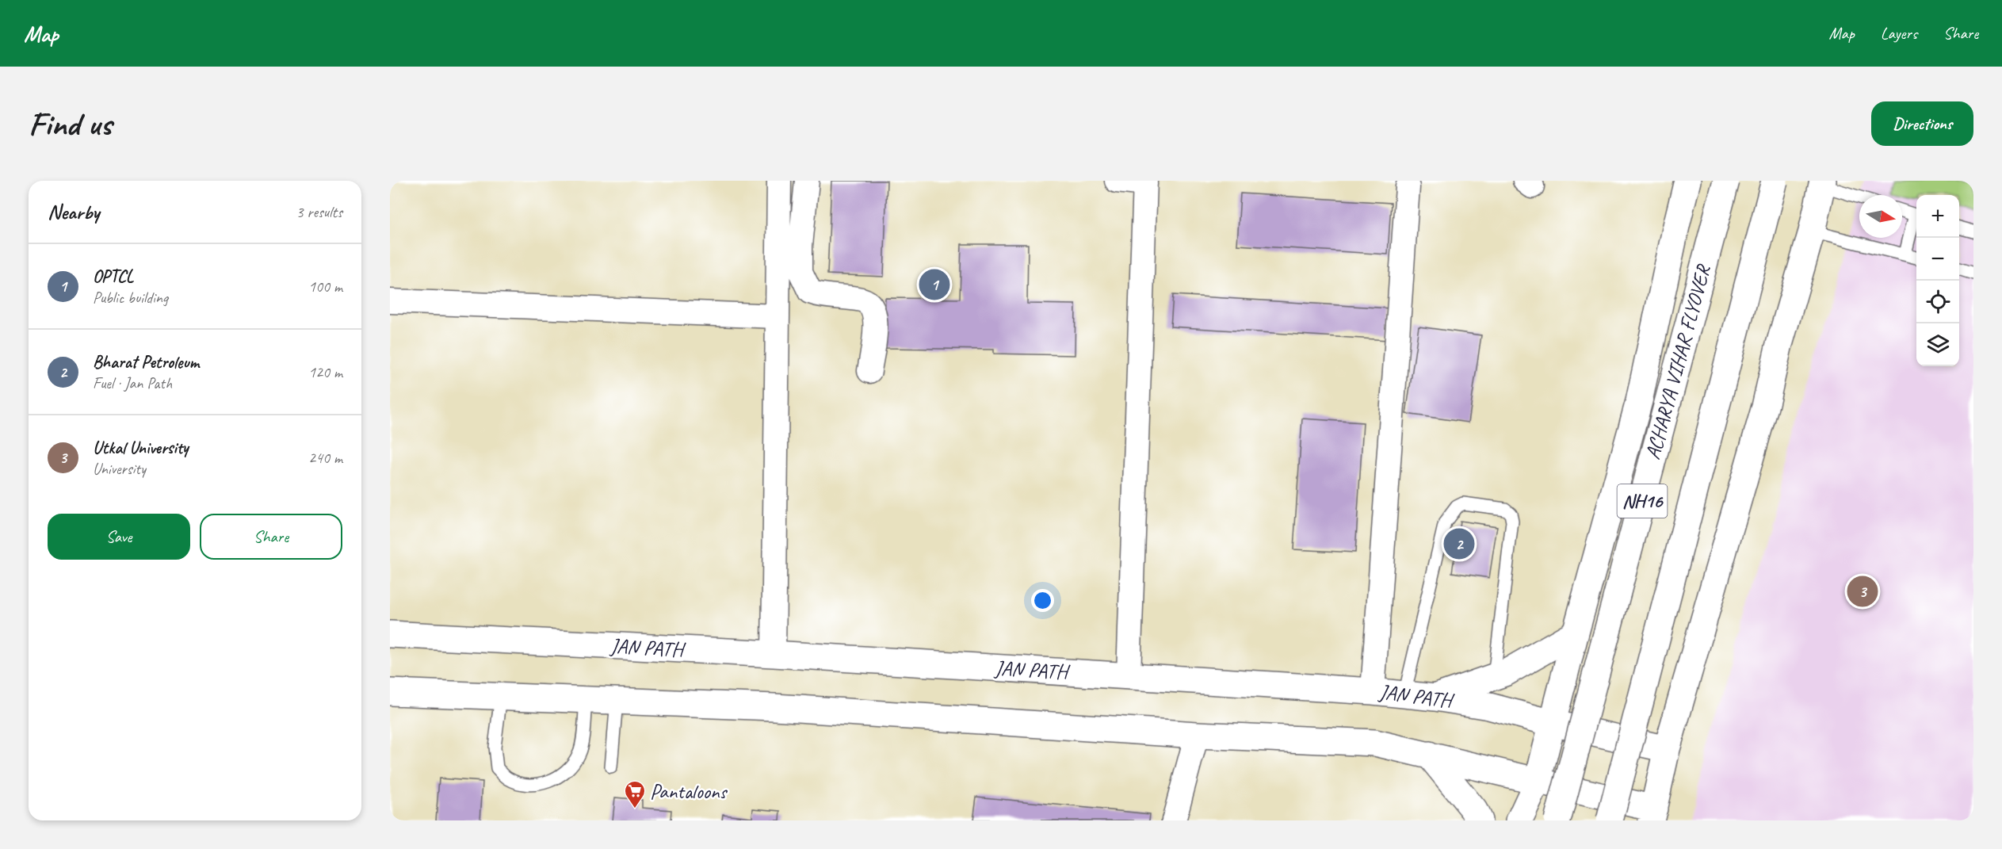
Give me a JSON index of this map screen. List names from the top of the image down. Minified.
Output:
{"streets":{"main road":["ACHARYA VIHAR FLYOVER","NH16","JAN PATH"]},"places":{"supermarket":["Pantaloons"]},"north":"right","page":{"header":"Map","nav":["Map","Layers","Share"],"buttons":["Directions",["Save","Share"]],"title":"Find us","heading":["Nearby","3 results"],"map_buttons":["+","−"],"list":[{"mark":"1","name":"OPTCL","note":"Public building","value":"100 m"},{"mark":"2","name":"Bharat Petroleum","note":"Fuel · Jan Path","value":"120 m"},{"mark":"3","name":"Utkal University","note":"University","value":"240 m"}],"pins":["1","2","3"]}}
